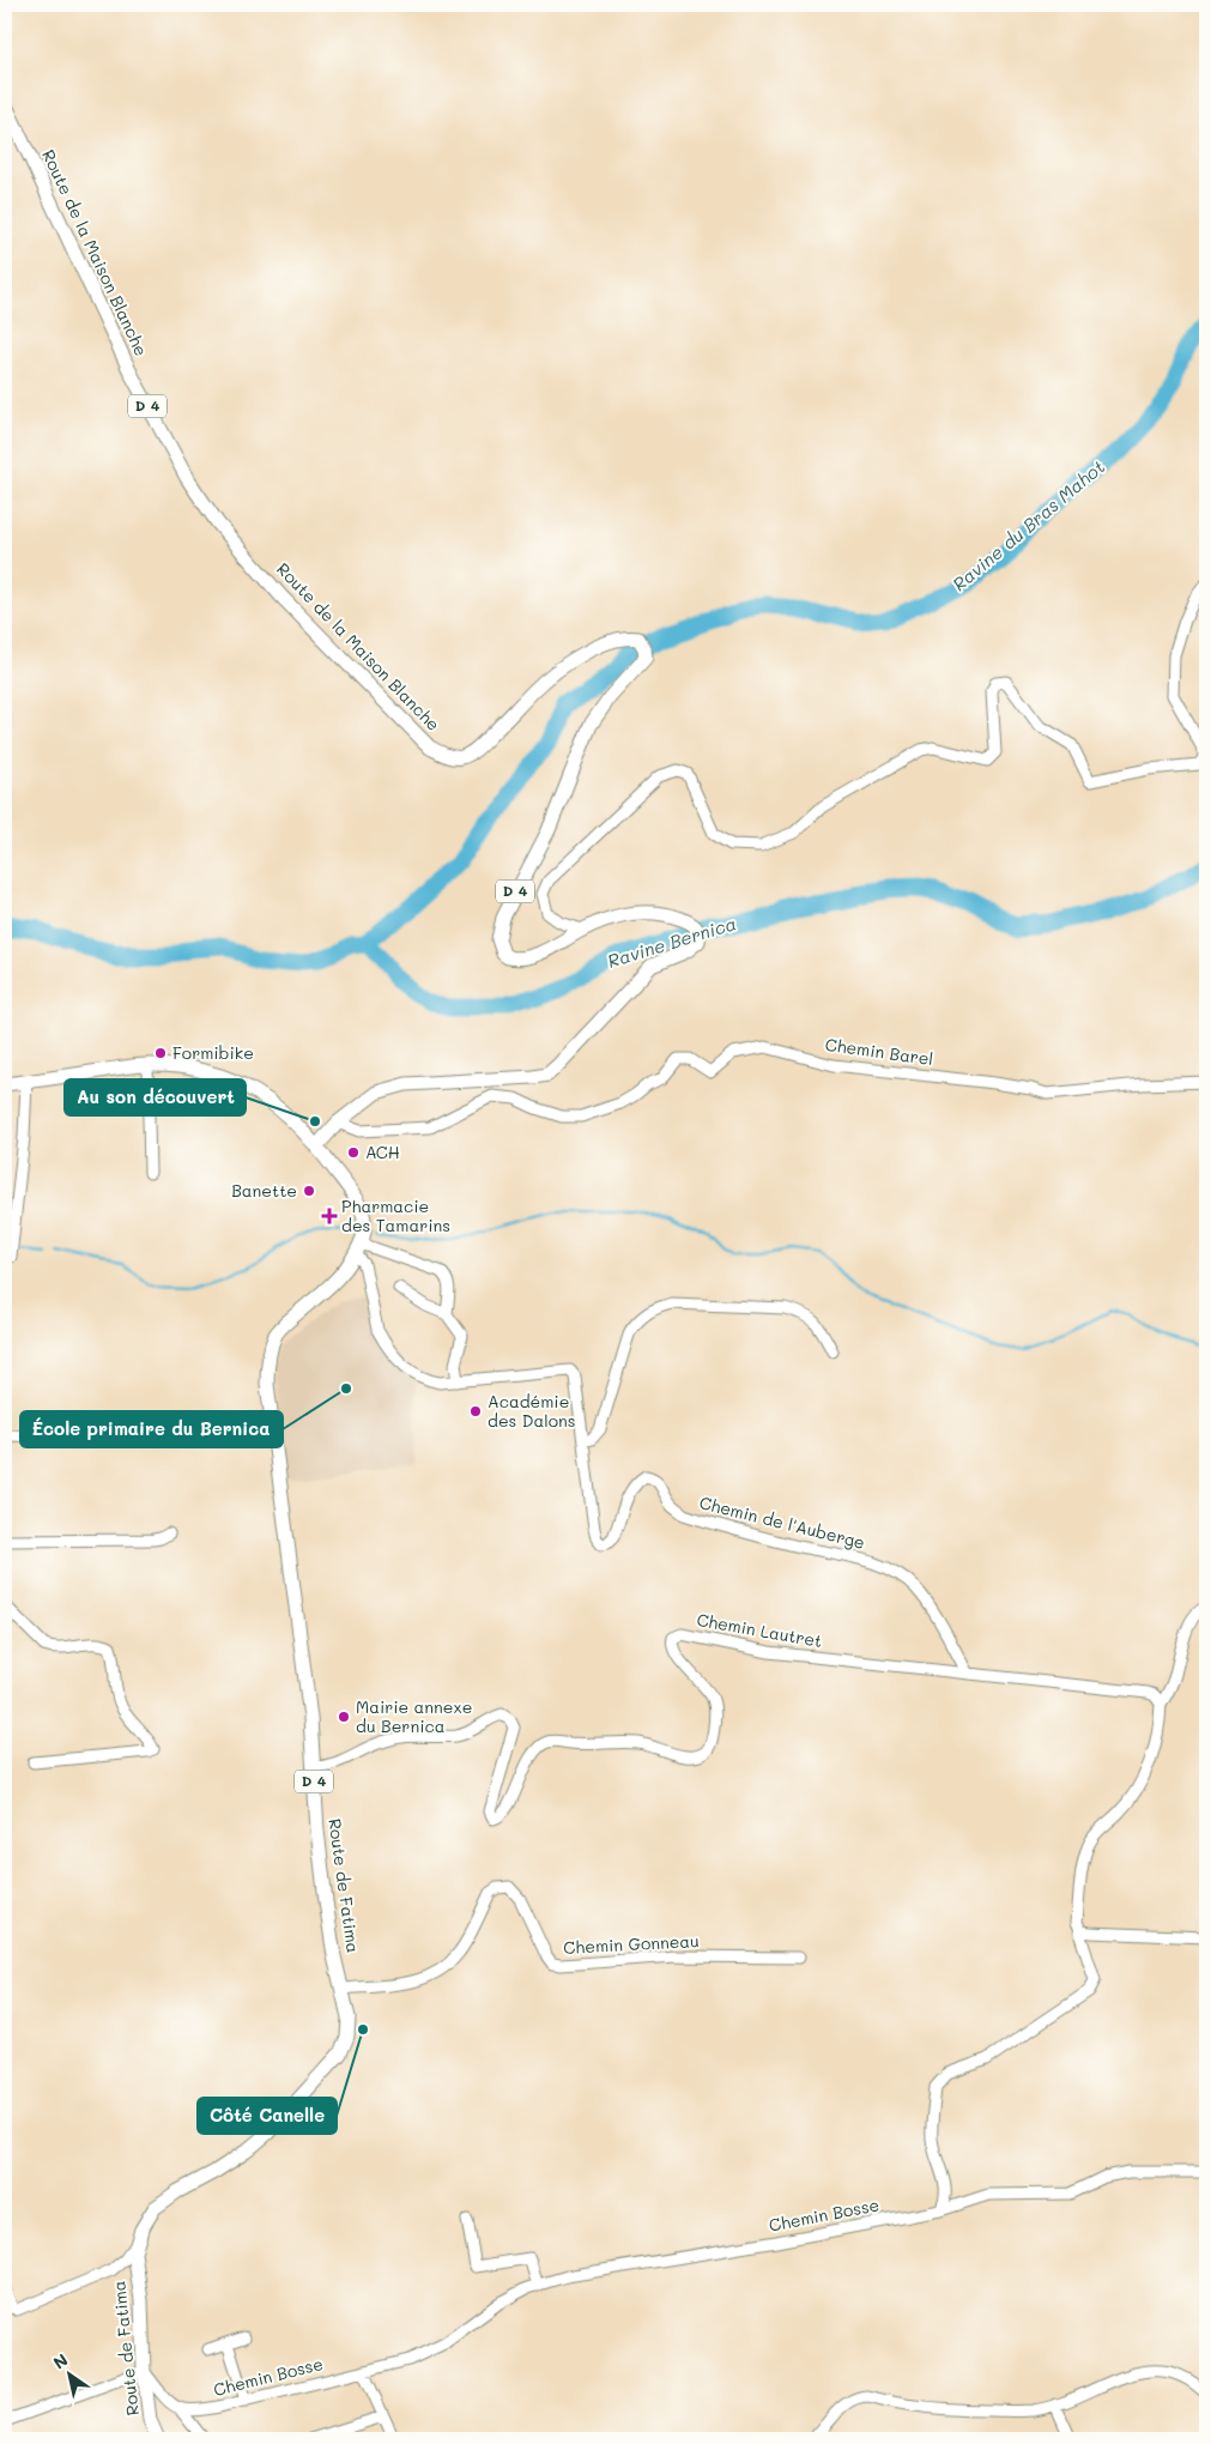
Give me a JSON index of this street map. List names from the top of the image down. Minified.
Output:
{"streets":{"main road":["Route de la Maison Blanche","D 4","Route de Fatima"],"street":["Chemin Barel","Chemin de l'Auberge","Chemin Lautret","Chemin Gonneau","Chemin Bosse"]},"crossings":[["Route de la Maison Blanche","Chemin Barel"],["Chemin de l'Auberge","Chemin Lautret"],["Chemin de l'Auberge","Route de Fatima"],["Chemin Lautret","Route de Fatima"],["Route de Fatima","Chemin Gonneau"]],"water":["Ravine du Bras Mahot","Ravine Bernica"],"places":{"other":["Formibike","Au son découvert","ACH","Banette","École primaire du Bernica","Académie des Dalons","Mairie annexe du Bernica","Côté Canelle"],"health":["Pharmacie des Tamarins"]},"north":"top left"}
